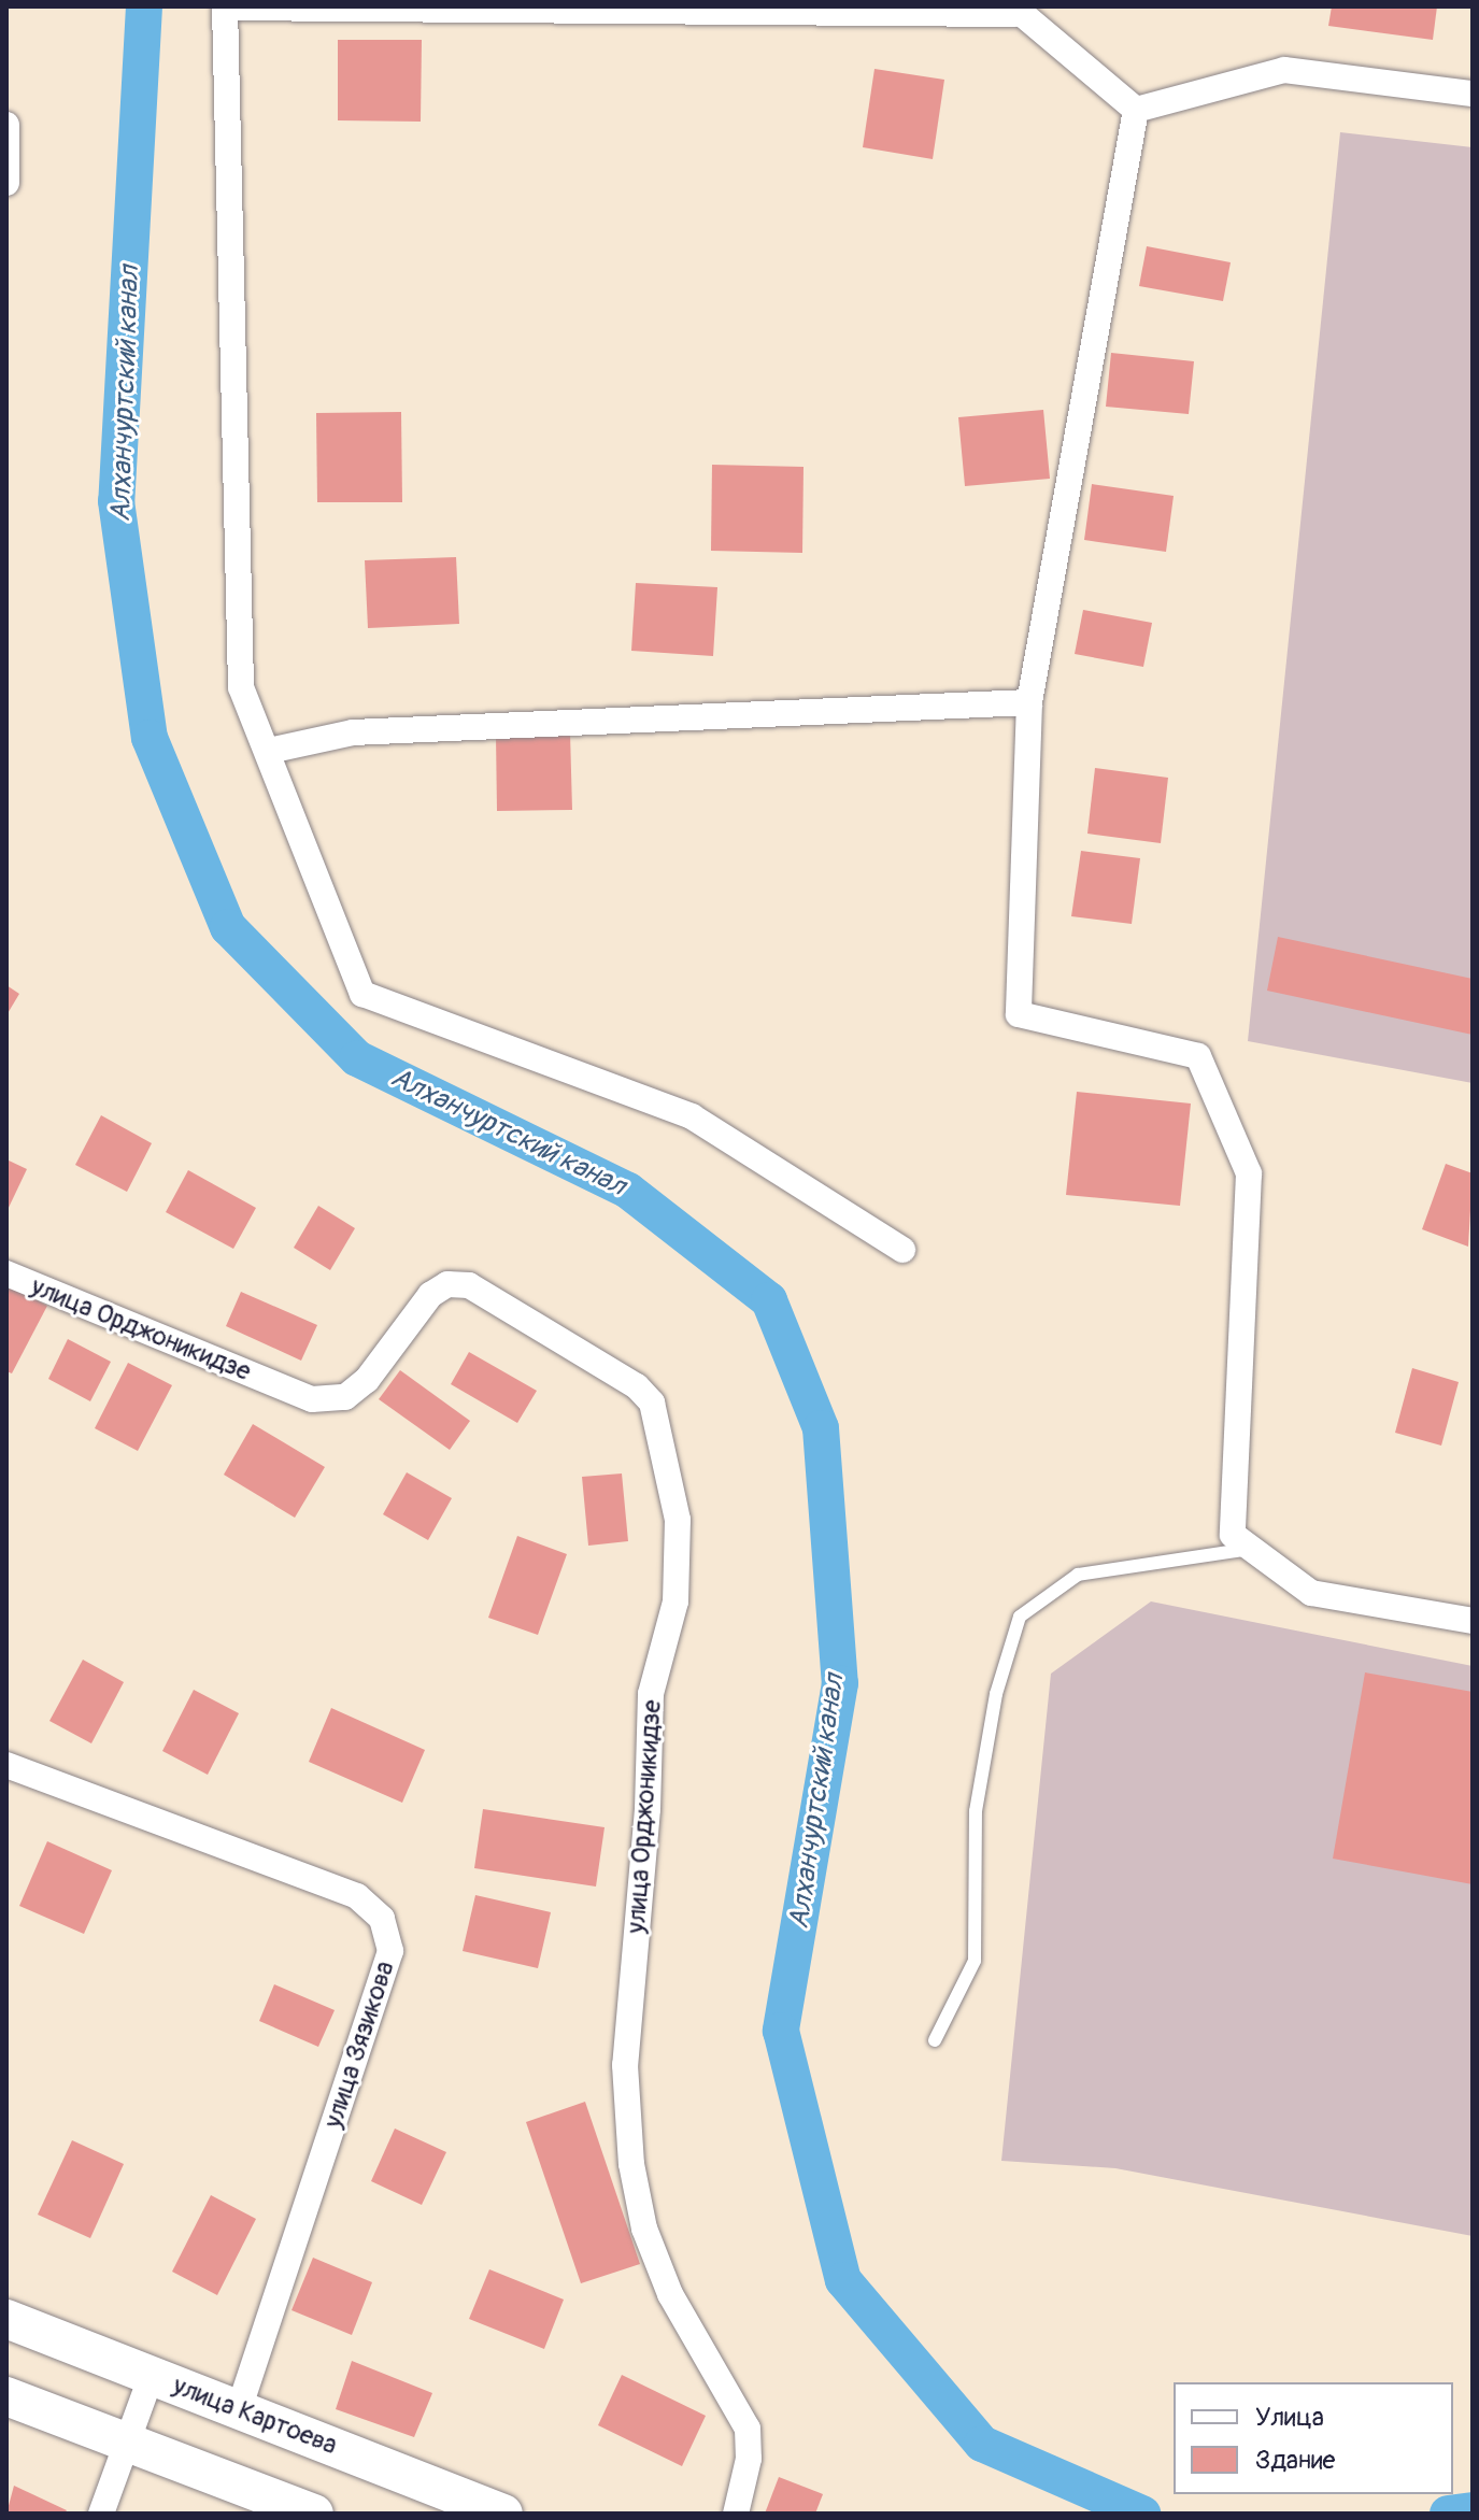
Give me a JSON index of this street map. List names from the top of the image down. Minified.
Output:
{"streets":{"main road":["улица Картоева"],"street":["улица Орджоникидзе","улица Зязикова"]},"crossings":[["улица Зязикова","улица Картоева"]],"water":["Алханчуртский канал"],"legend":["Улица","Здание"]}
